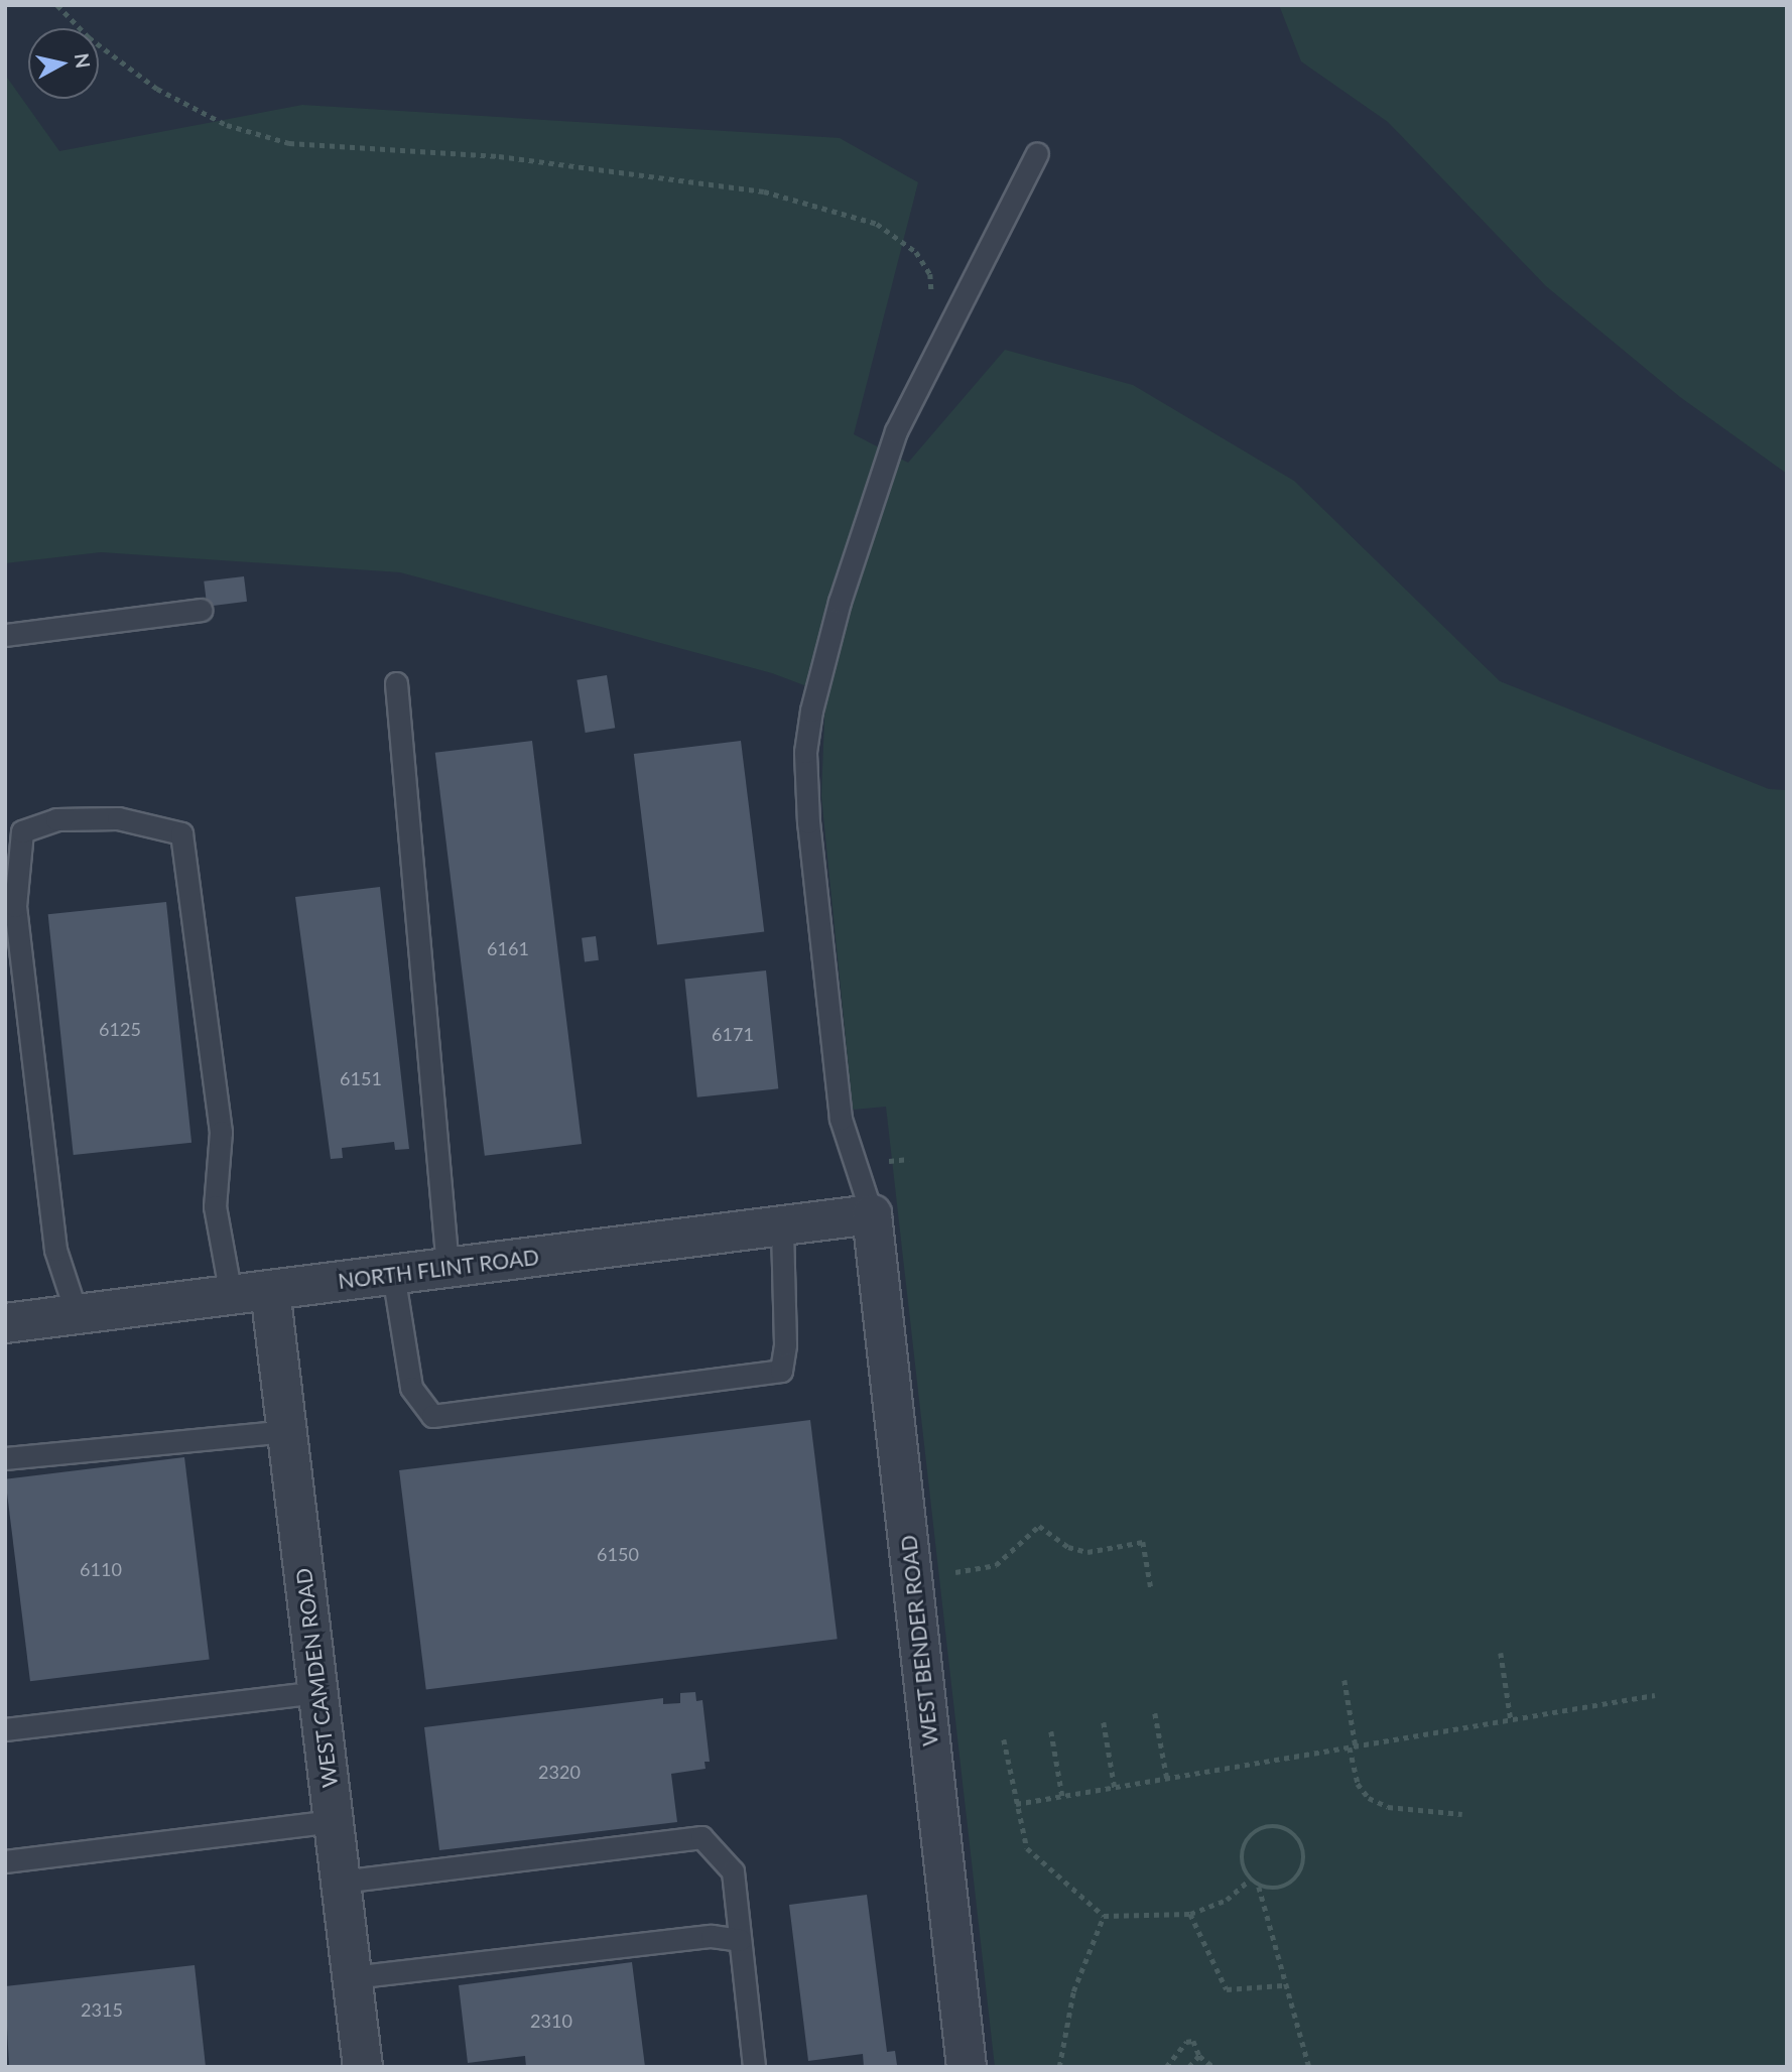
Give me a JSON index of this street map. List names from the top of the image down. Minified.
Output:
{"streets":{"street":["NORTH FLINT ROAD","WEST BENDER ROAD","WEST CAMDEN ROAD"]},"crossings":[["NORTH FLINT ROAD","WEST BENDER ROAD"],["NORTH FLINT ROAD","WEST CAMDEN ROAD"]],"house_numbers":["6161","6125","6171","6151","6150","6110","2320","2315","2310"],"north":"right"}
